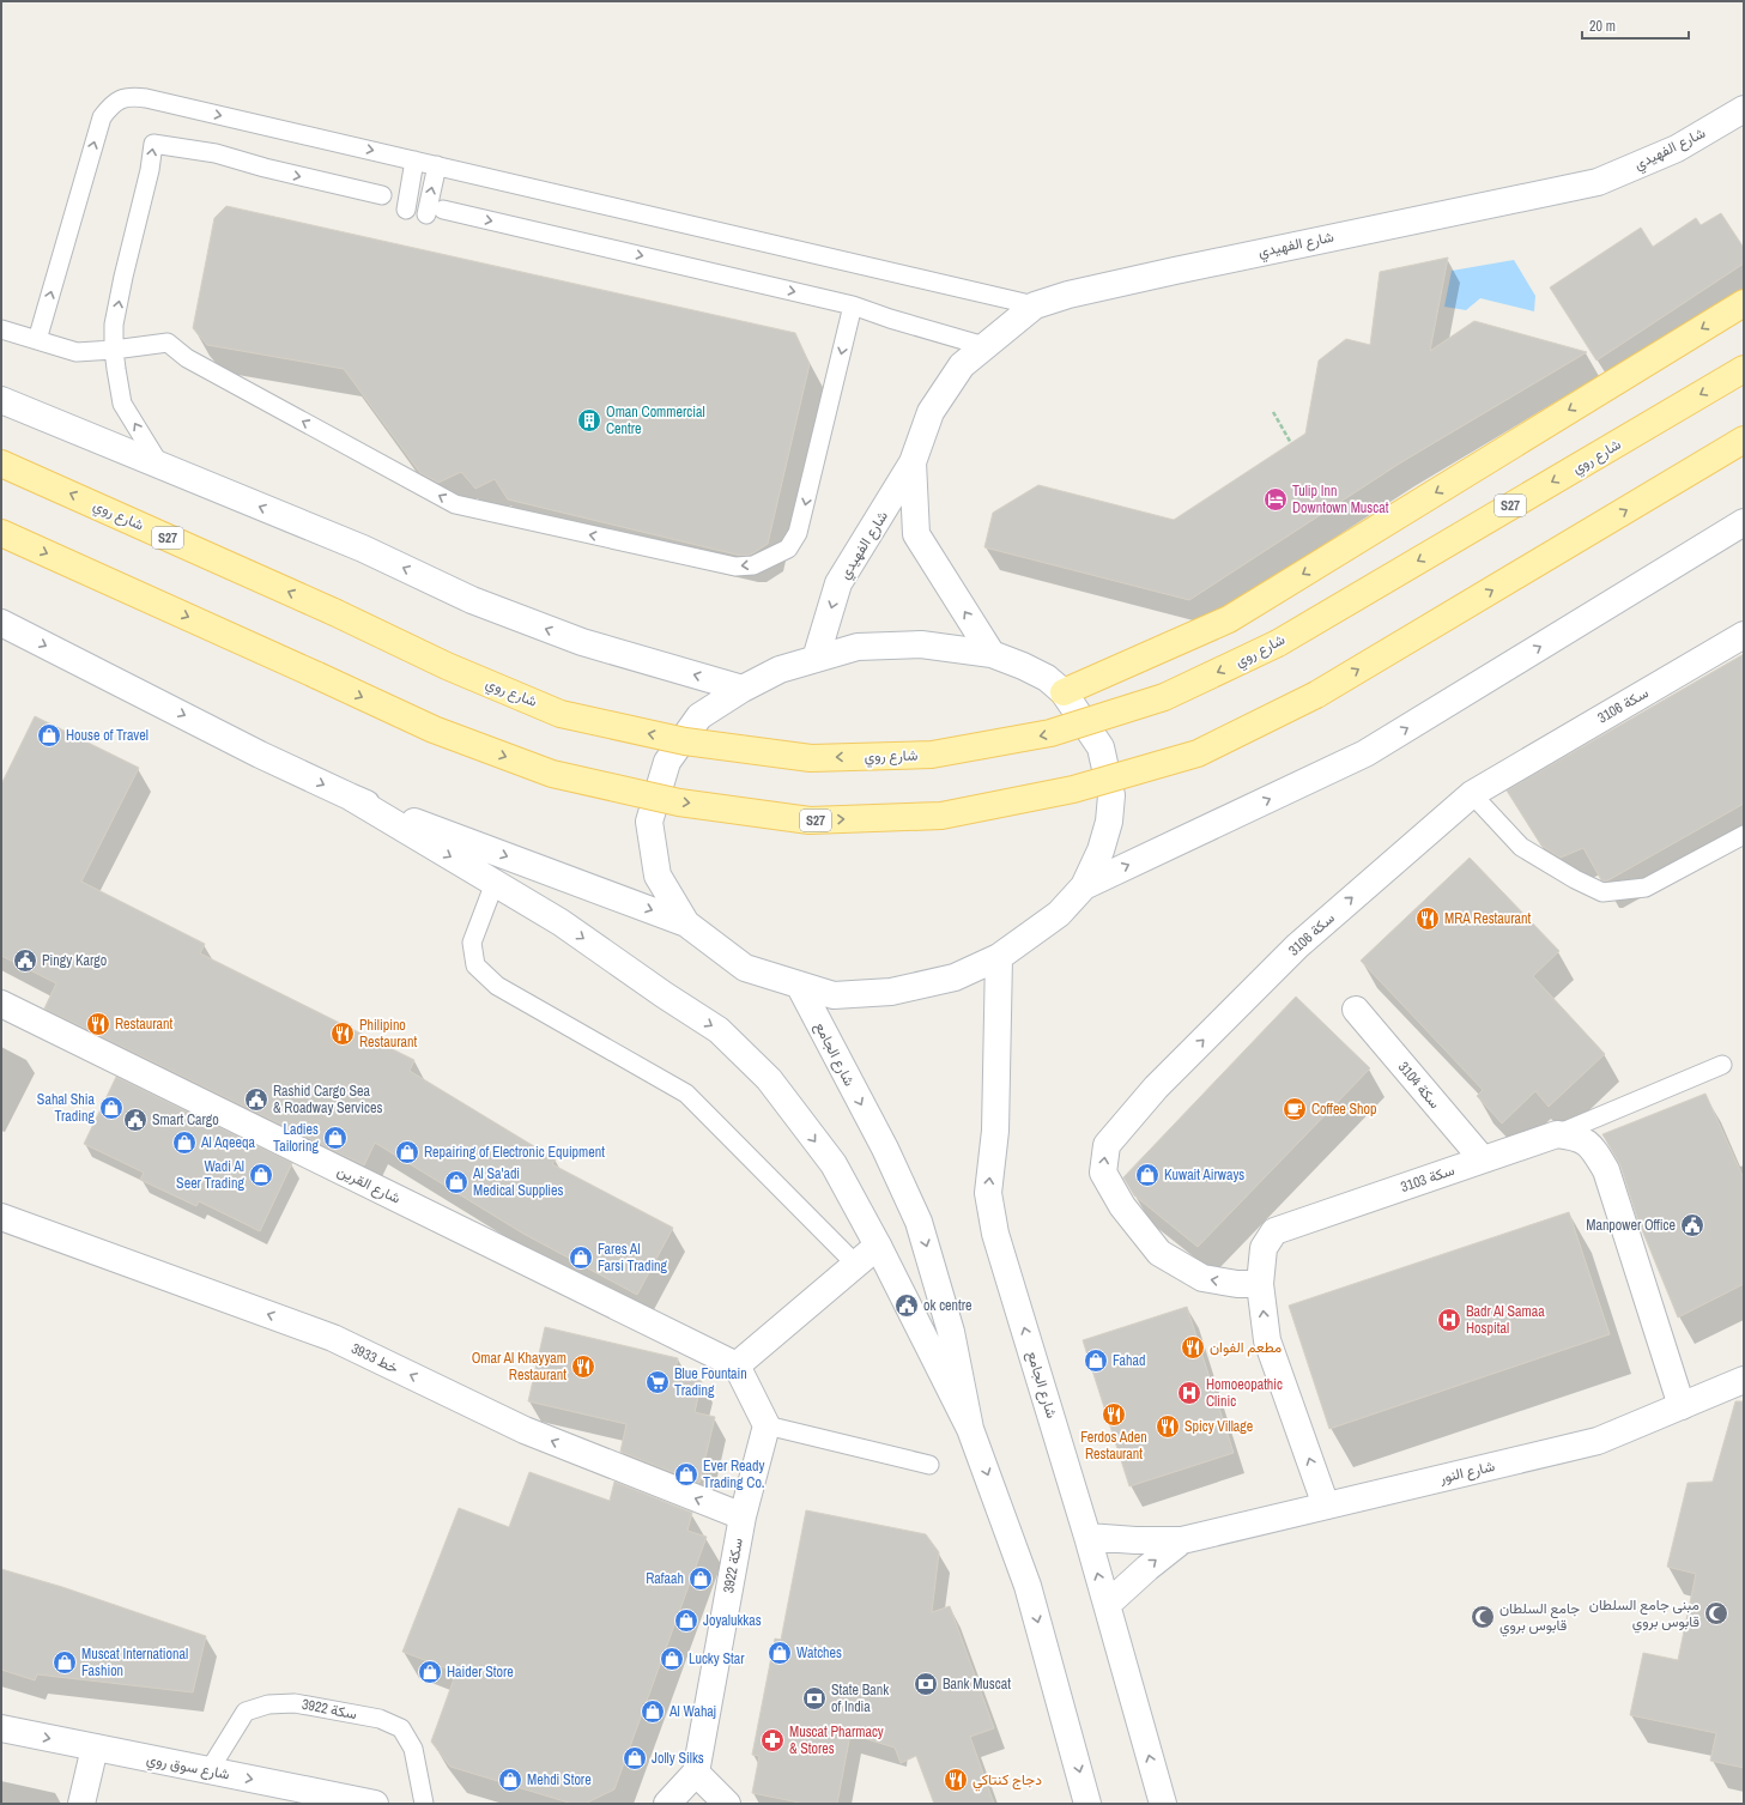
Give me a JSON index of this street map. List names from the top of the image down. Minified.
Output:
{"streets":{"main road":["شارع روي","S27"],"street":["شارع الفهيدي","سكة 3106","شارع الجامع","سكة 3104","سكة 3103","شارع القرين","3933 خط","شارع النور","سكة 3922","شارع سوق روي"]},"crossings":[["سكة 3106","سكة 3103"],["شارع الجامع","شارع النور"],["سكة 3104","سكة 3103"],["سكة 3103","شارع النور"],["3933 خط","سكة 3922"],["سكة 3922","شارع سوق روي"]],"one_way":["3933 خط","شارع سوق روي"],"places":{"building":["Oman Commercial Centre"],"hotel":["Tulip Inn Downtown Muscat"],"shop":["House of Travel","Sahal Shia Trading","Ladies Tailoring","Al Aqeeqa","Repairing of Electronic Equipment","Wadi Al Seer Trading","Kuwait Airways","Al Sa'adi Medical Supplies","Fares Al Farsi Trading","Fahad","Ever Ready Trading Co.","Rafaah","Joyalukkas","Watches","Lucky Star","Muscat International Fashion","Haider Store","Al Wahaj","Jolly Silks","Mehdi Store"],"restaurant":["MRA Restaurant","Restaurant","Philipino Restaurant","مطعم الفوان","Omar Al Khayyam Restaurant","Ferdos Aden Restaurant","Spicy Village","دجاج كنتاكي"],"public building":["Pingy Kargo","Rashid Cargo Sea & Roadway Services","Smart Cargo","Manpower Office","ok centre"],"cafe":["Coffee Shop"],"hospital":["Badr Al Samaa Hospital","Homoeopathic Clinic"],"supermarket":["Blue Fountain Trading"],"mosque":["مبنى جامع السلطان قابوس بروي","جامع السلطان قابوس بروي"],"bank":["Bank Muscat","State Bank of India"],"pharmacy":["Muscat Pharmacy & Stores"]},"scale_bar":"20 m"}
